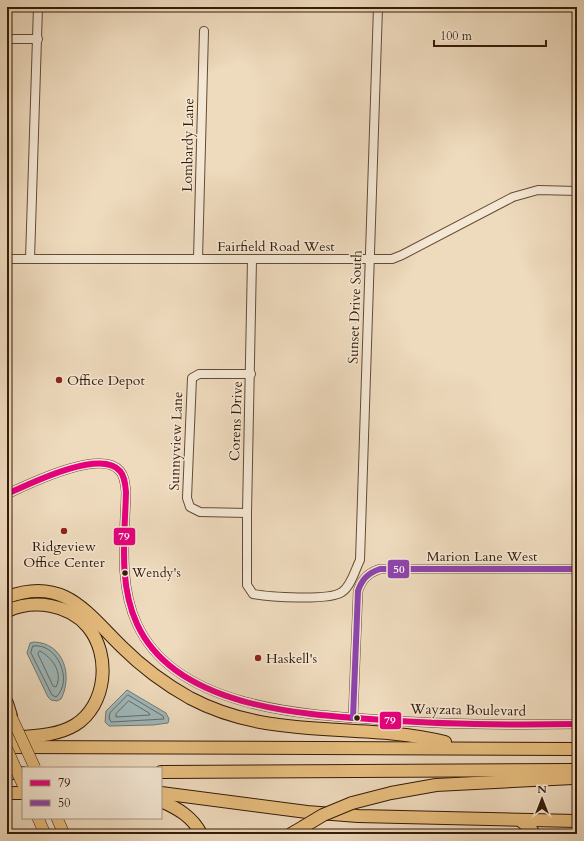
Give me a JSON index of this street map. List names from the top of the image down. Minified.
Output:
{"streets":{"street":["Lombardy Lane","Fairfield Road West","Sunset Drive South","Corens Drive","Sunnyview Lane","Marion Lane West","Wayzata Boulevard"]},"crossings":[["Lombardy Lane","Fairfield Road West"],["Fairfield Road West","Sunset Drive South"],["Fairfield Road West","Corens Drive"],["Sunset Drive South","Corens Drive"],["Corens Drive","Sunnyview Lane"],["Marion Lane West","Wayzata Boulevard"]],"places":["Office Depot","Ridgeview Office Center","Wendy's","Haskell's"],"lines":["transit line 79","transit line 50"],"legend":["79","50"],"scale_bar":"100 m","north":"top"}
